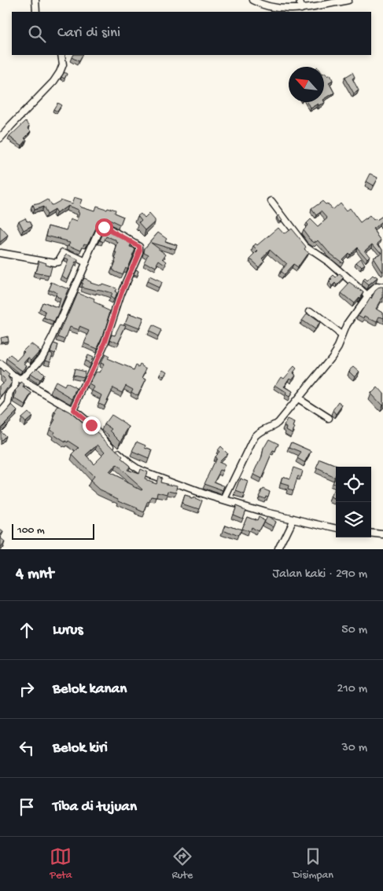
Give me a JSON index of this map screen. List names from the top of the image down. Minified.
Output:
{"scale_bar":"100 m","north":"top left","page":{"search":"Cari di sini","scale":"100 m","heading":["4 mnt","Jalan kaki · 290 m"],"list":[["Lurus","50 m"],["Belok kanan","210 m"],["Belok kiri","30 m"],"Tiba di tujuan"],"nav":["Peta","Rute","Disimpan"]}}
